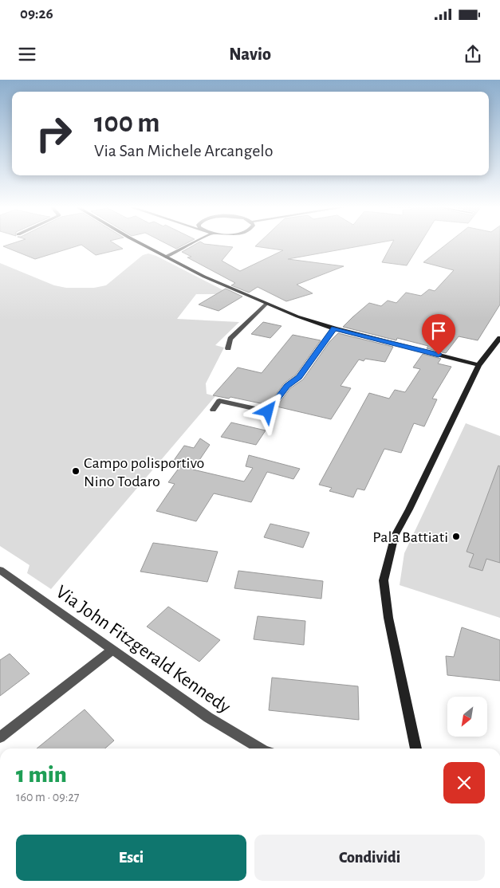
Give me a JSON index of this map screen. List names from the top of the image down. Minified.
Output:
{"streets":{"street":["Via John Fitzgerald Kennedy"]},"places":["Campo polisportivo Nino Todaro","Pala Battiati"],"north":"bottom left","page":{"status":"09:26","header":"Navio","turn":["100 m","Via San Michele Arcangelo"],"heading":["1 min","160 m · 09:27"],"buttons":["Esci","Condividi"]}}
